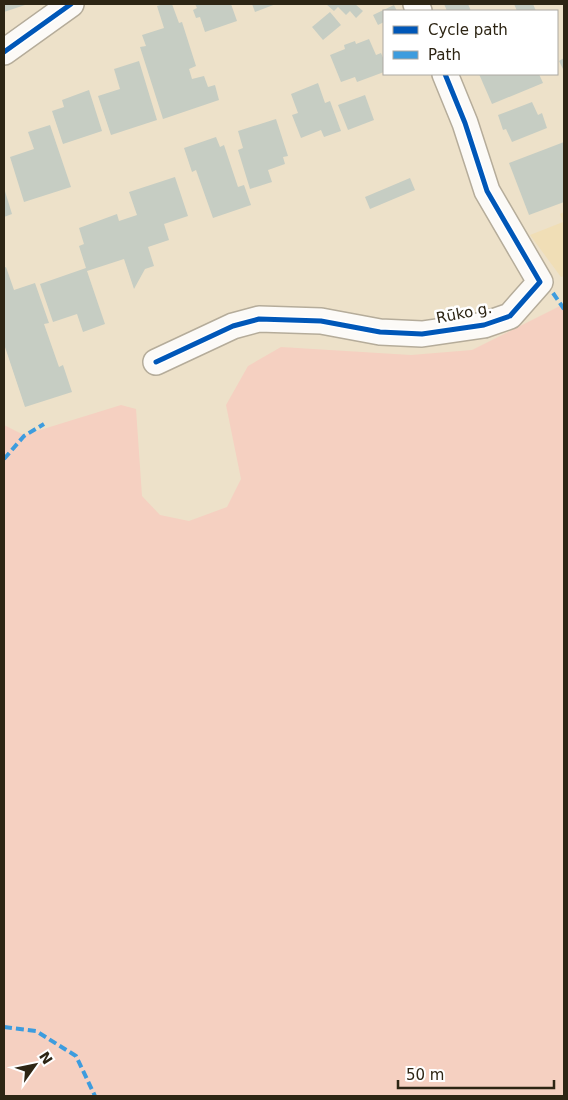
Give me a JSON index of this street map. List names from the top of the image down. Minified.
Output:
{"streets":{"street":["Rūko g."]},"legend":["Cycle path","Path"],"scale_bar":"50 m","north":"top right"}
